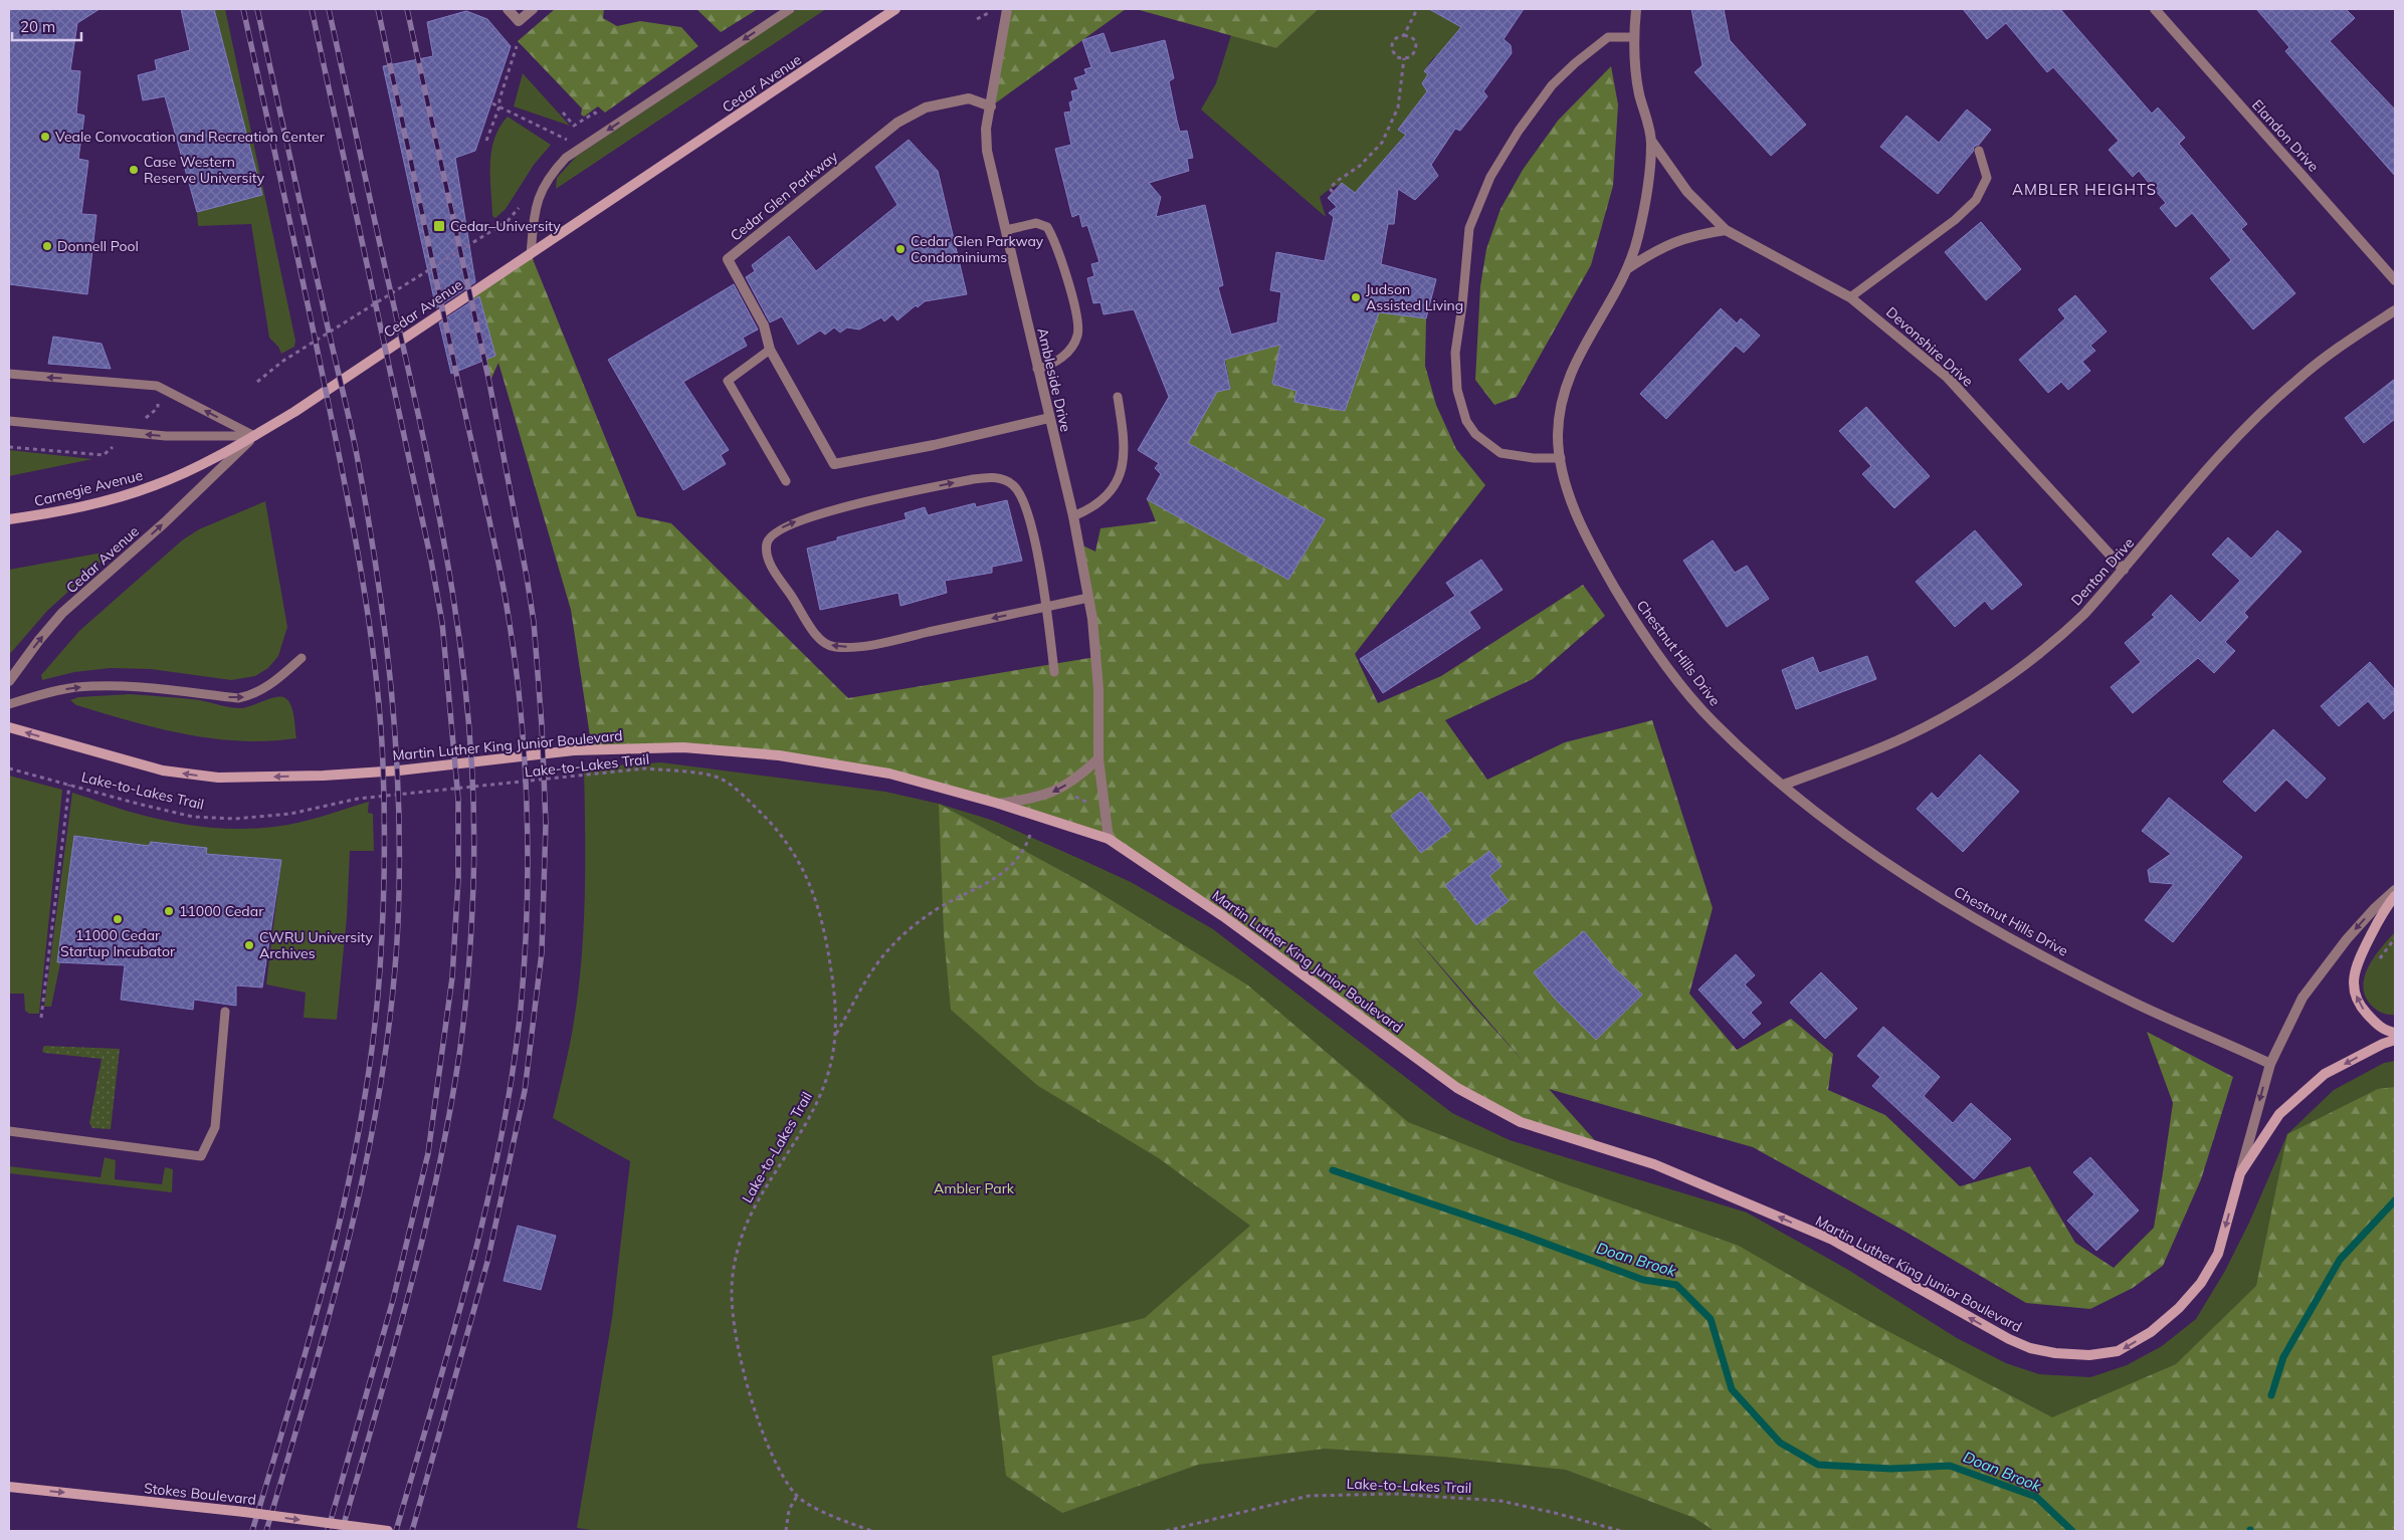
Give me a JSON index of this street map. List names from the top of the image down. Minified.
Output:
{"streets":{"main road":["Cedar Avenue","Carnegie Avenue","Martin Luther King Junior Boulevard","Stokes Boulevard"],"street":["Elandon Drive","Cedar Glen Parkway","Devonshire Drive","Ambleside Drive","Denton Drive","Chestnut Hills Drive"],"path":["Lake-to-Lakes Trail"]},"crossings":[["Cedar Avenue","Carnegie Avenue"],["Cedar Glen Parkway","Ambleside Drive"],["Devonshire Drive","Denton Drive"],["Devonshire Drive","Chestnut Hills Drive"],["Ambleside Drive","Martin Luther King Junior Boulevard"],["Denton Drive","Chestnut Hills Drive"]],"one_way":["Martin Luther King Junior Boulevard","Stokes Boulevard"],"districts":["AMBLER HEIGHTS"],"water":["Doan Brook"],"parks":["Ambler Park"],"places":{"other":["Veale Convocation and Recreation Center","Case Western Reserve University","Donnell Pool","Cedar Glen Parkway Condominiums","Judson Assisted Living","11000 Cedar","11000 Cedar Startup Incubator","CWRU University Archives"],"transit":["Cedar–University"]},"scale_bar":"20 m"}
